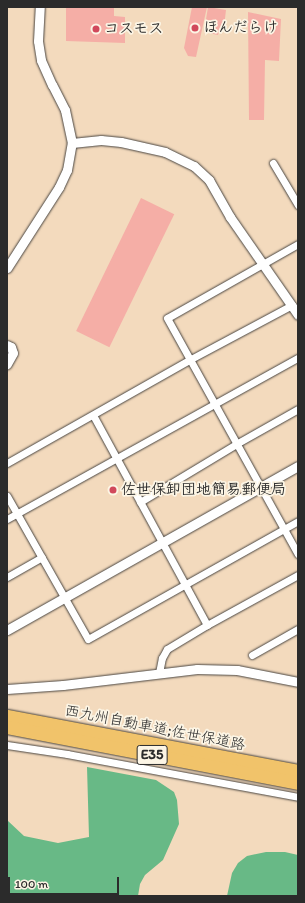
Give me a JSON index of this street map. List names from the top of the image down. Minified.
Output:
{"streets":{"highway":["西九州自動車道;佐世保道路","E35"]},"places":["ほんだらけ","コスモス","佐世保卸団地簡易郵便局"],"scale_bar":"100 m"}
